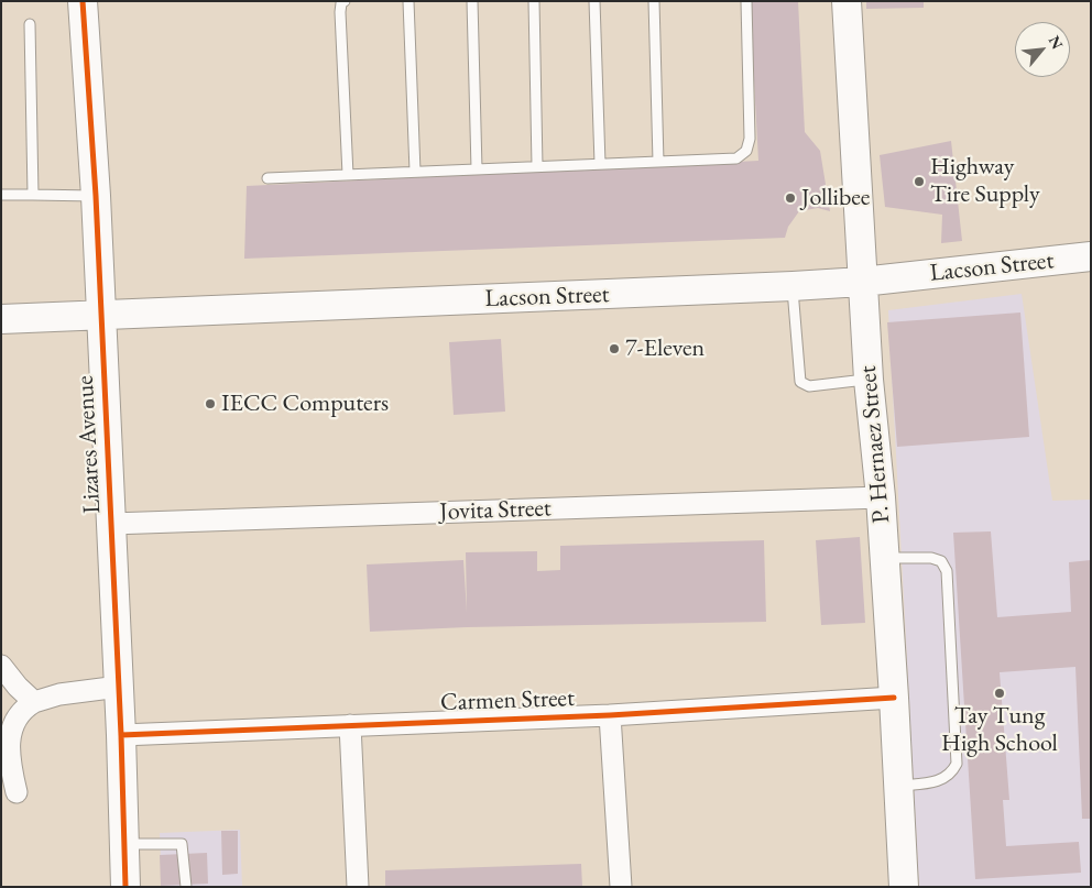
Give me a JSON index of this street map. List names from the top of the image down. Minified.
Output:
{"streets":{"main road":["Lacson Street","Lizares Avenue","P. Hernaez Street"],"street":["Jovita Street","Carmen Street"]},"crossings":[["Lacson Street","Lizares Avenue"],["Lacson Street","P. Hernaez Street"],["Lizares Avenue","Jovita Street"],["Lizares Avenue","Carmen Street"],["P. Hernaez Street","Jovita Street"],["P. Hernaez Street","Carmen Street"]],"places":["Highway Tire Supply","Jollibee","7-Eleven","IECC Computers","Tay Tung High School"],"north":"top right"}
